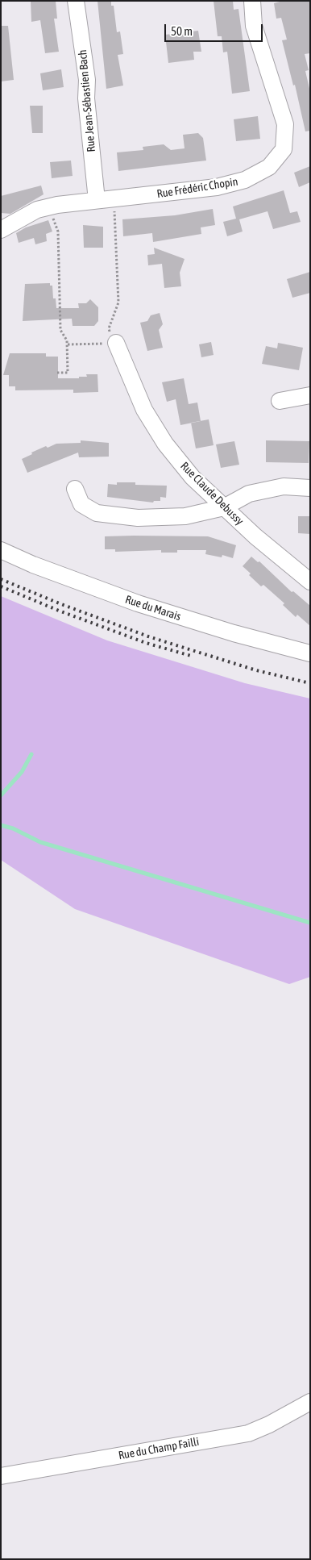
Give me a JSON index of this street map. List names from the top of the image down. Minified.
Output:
{"streets":{"street":["Rue Jean-Sébastien Bach","Rue Frédéric Chopin","Rue Claude Debussy","Rue du Marais","Rue du Champ Failli"]},"crossings":[["Rue Jean-Sébastien Bach","Rue Frédéric Chopin"]],"scale_bar":"50 m"}
